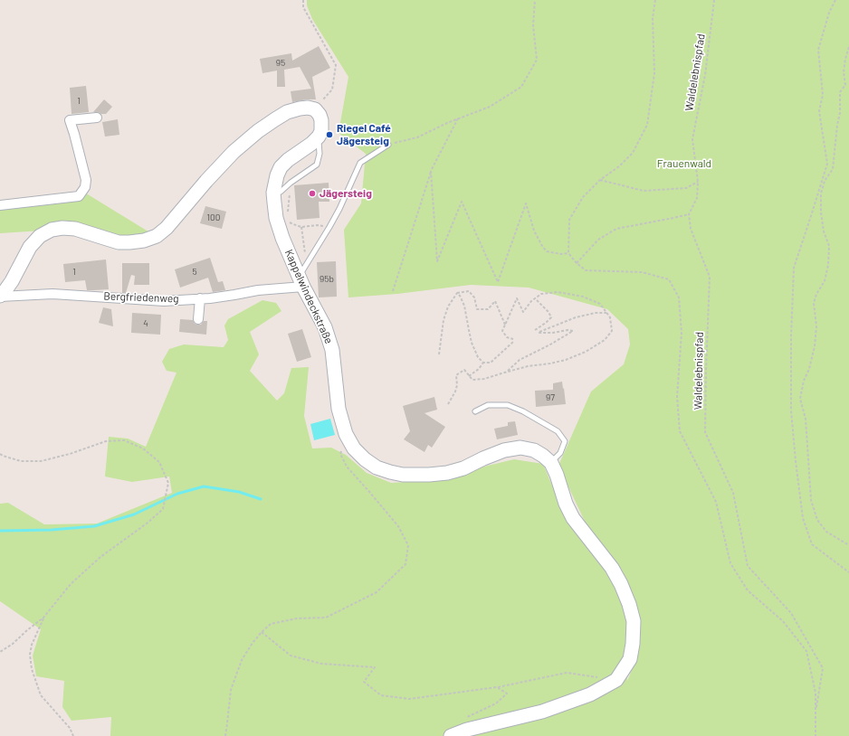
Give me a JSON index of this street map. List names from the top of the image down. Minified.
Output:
{"streets":{"street":["Kappelwindeckstraße","Bergfriedenweg"],"path":["Waldelebnispfad"]},"crossings":[["Kappelwindeckstraße","Bergfriedenweg"]],"parks":["Frauenwald"],"places":["Riegel Café Jägersteig","Jägersteig"],"house_numbers":["95","1","100","1","5","95b","4","97"]}
